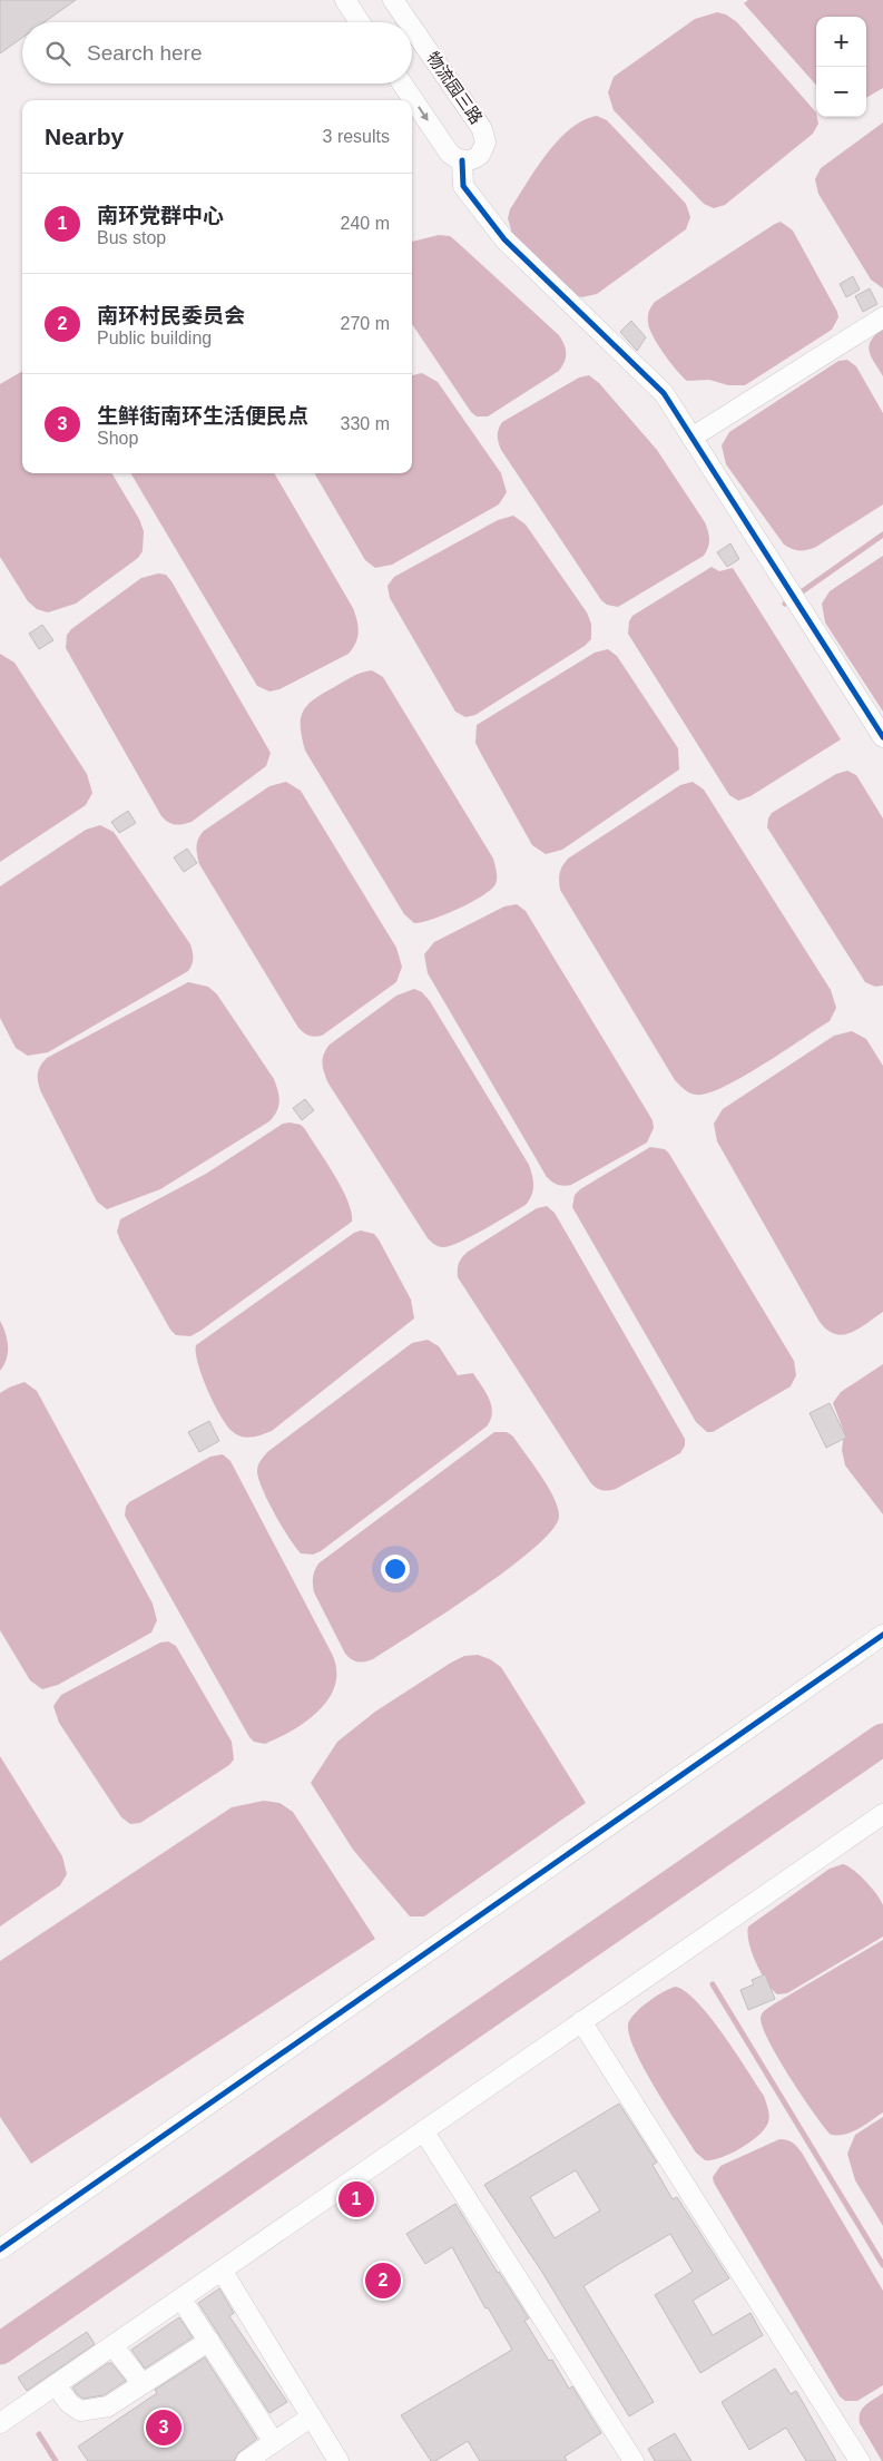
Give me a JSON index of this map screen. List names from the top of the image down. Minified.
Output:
{"streets":{"street":["物流园三路"]},"page":{"map_buttons":["+","−"],"search":"Search here","heading":["Nearby","3 results"],"list":[{"mark":"1","name":"南环党群中心","note":"Bus stop","value":"240 m"},{"mark":"2","name":"南环村民委员会","note":"Public building","value":"270 m"},{"mark":"3","name":"生鲜街南环生活便民点","note":"Shop","value":"330 m"}],"pins":["1","2","3"]}}
